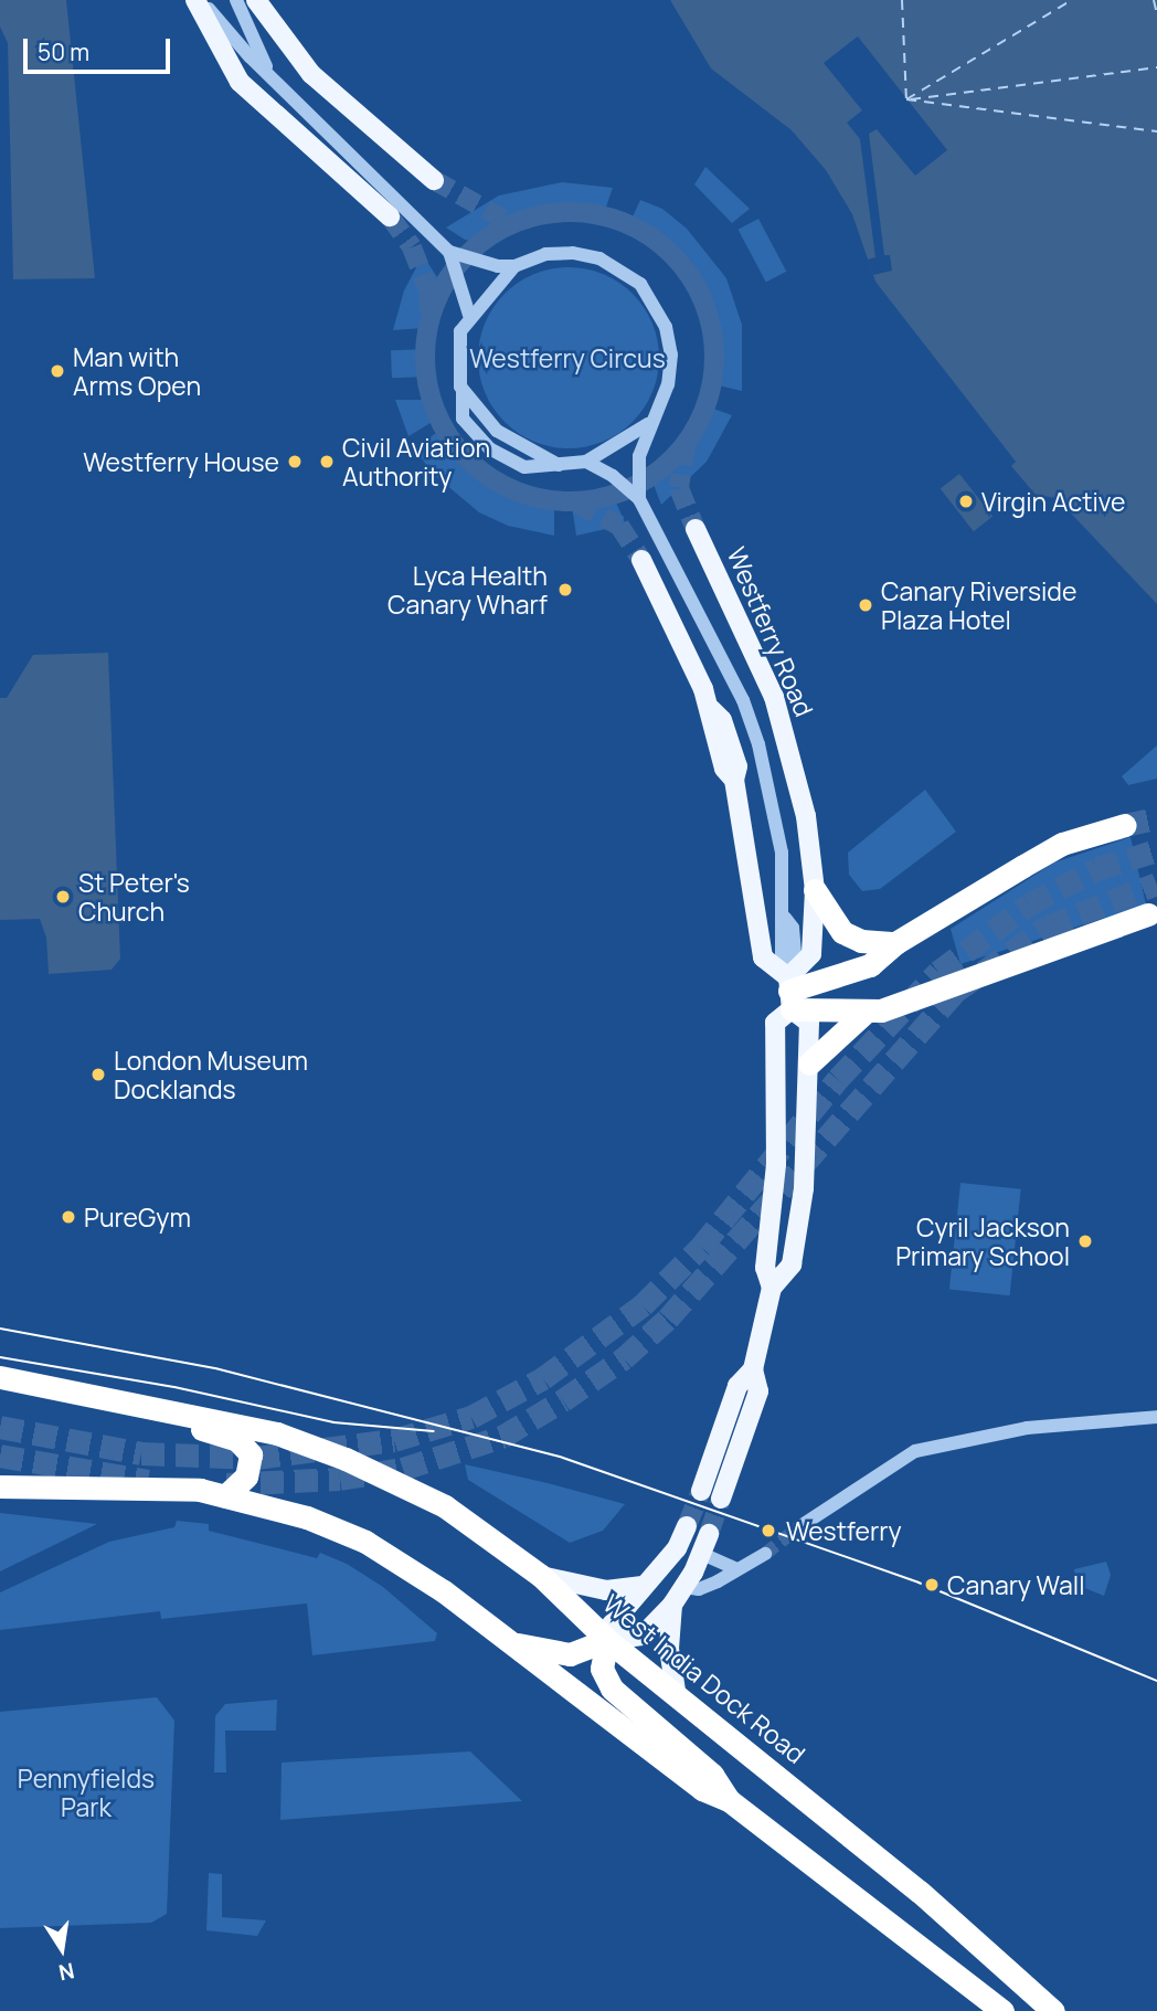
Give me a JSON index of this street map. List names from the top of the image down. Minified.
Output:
{"streets":{"highway":["West India Dock Road"],"main road":["Westferry Road"]},"parks":["Westferry Circus","Pennyfields Park"],"places":["Man with Arms Open","Westferry House","Civil Aviation Authority","Virgin Active","Lyca Health Canary Wharf","Canary Riverside Plaza Hotel","St Peter's Church","London Museum Docklands","PureGym","Cyril Jackson Primary School","Westferry","Canary Wall"],"scale_bar":"50 m","north":"bottom"}
